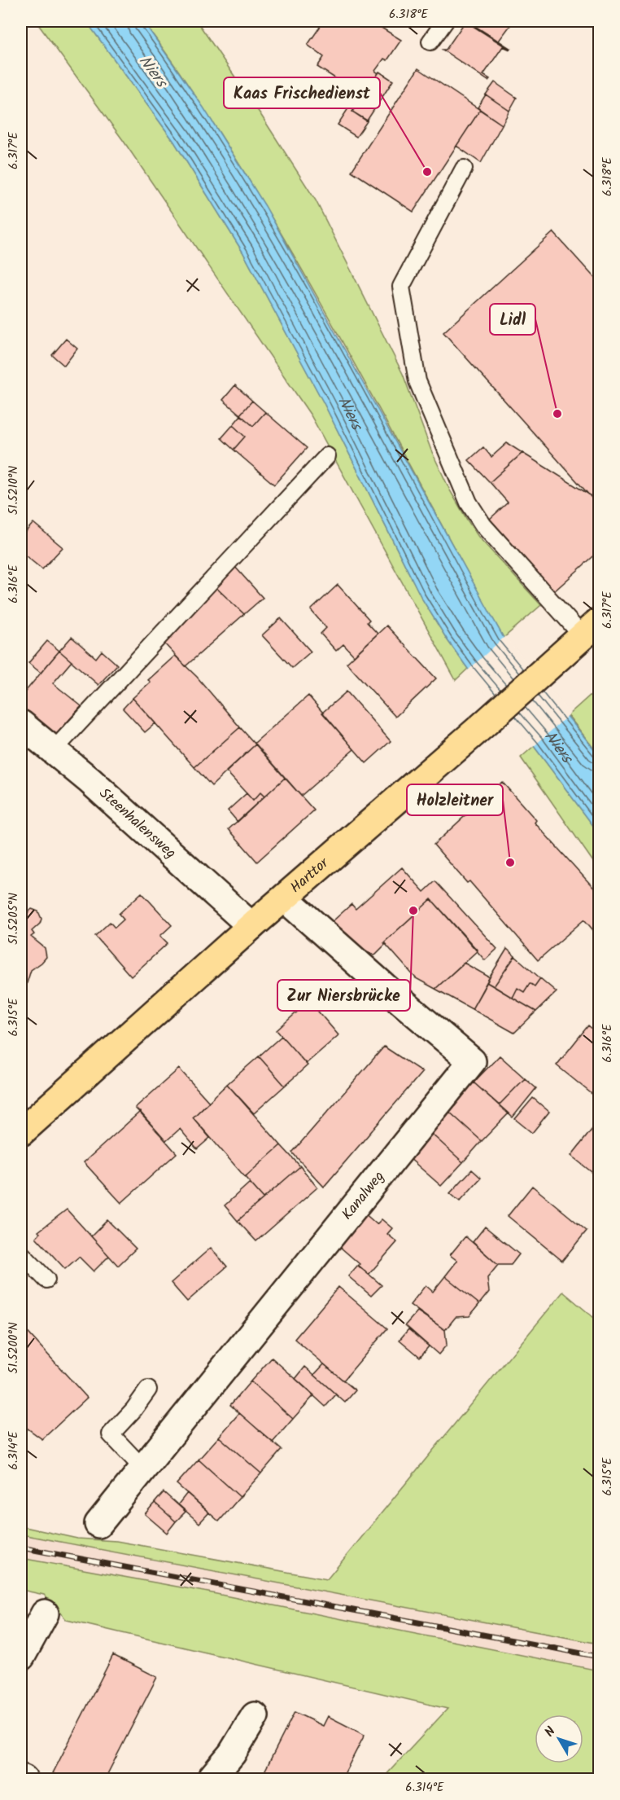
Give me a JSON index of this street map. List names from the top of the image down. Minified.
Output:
{"streets":{"main road":["Harttor"],"street":["Steenhalensweg","Kanalweg"]},"crossings":[["Steenhalensweg","Harttor"],["Harttor","Kanalweg"]],"water":["Niers"],"places":["Kaas Frischedienst","Lidl","Holzleitner","Zur Niersbrücke"],"north":"top left","coordinates":["6.318°E","6.317°E","51.5210°N","6.316°E","51.5205°N","6.315°E","51.5200°N","6.314°E"]}
